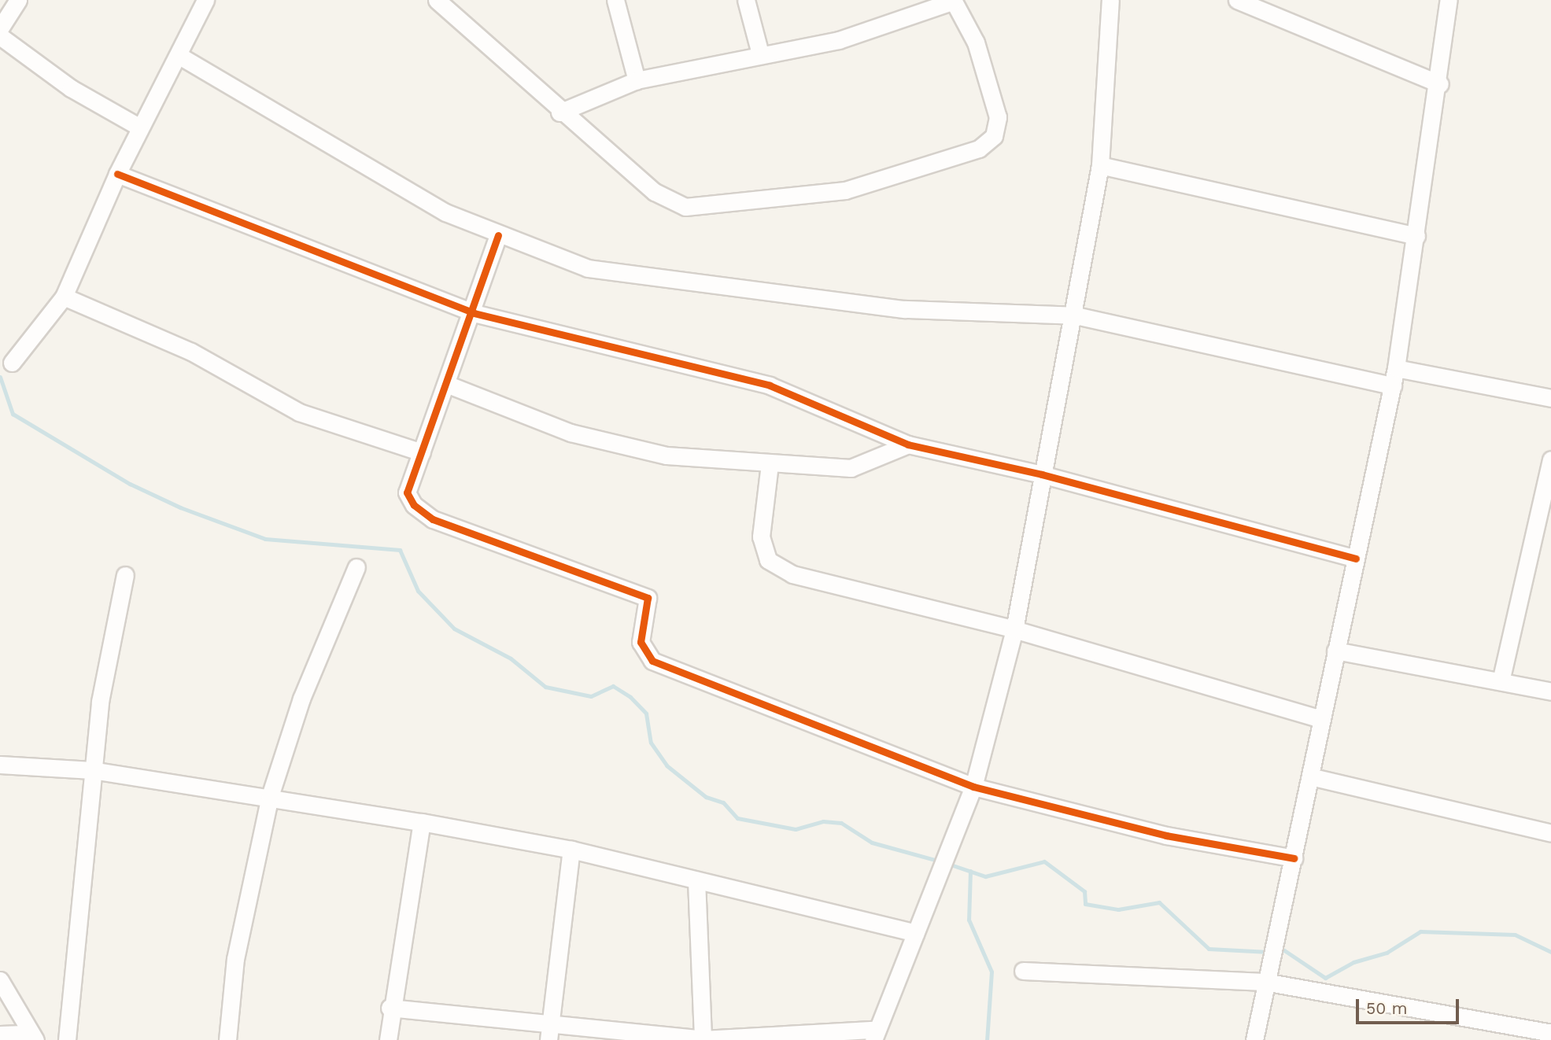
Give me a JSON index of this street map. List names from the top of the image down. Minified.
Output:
{"scale_bar":"50 m"}
